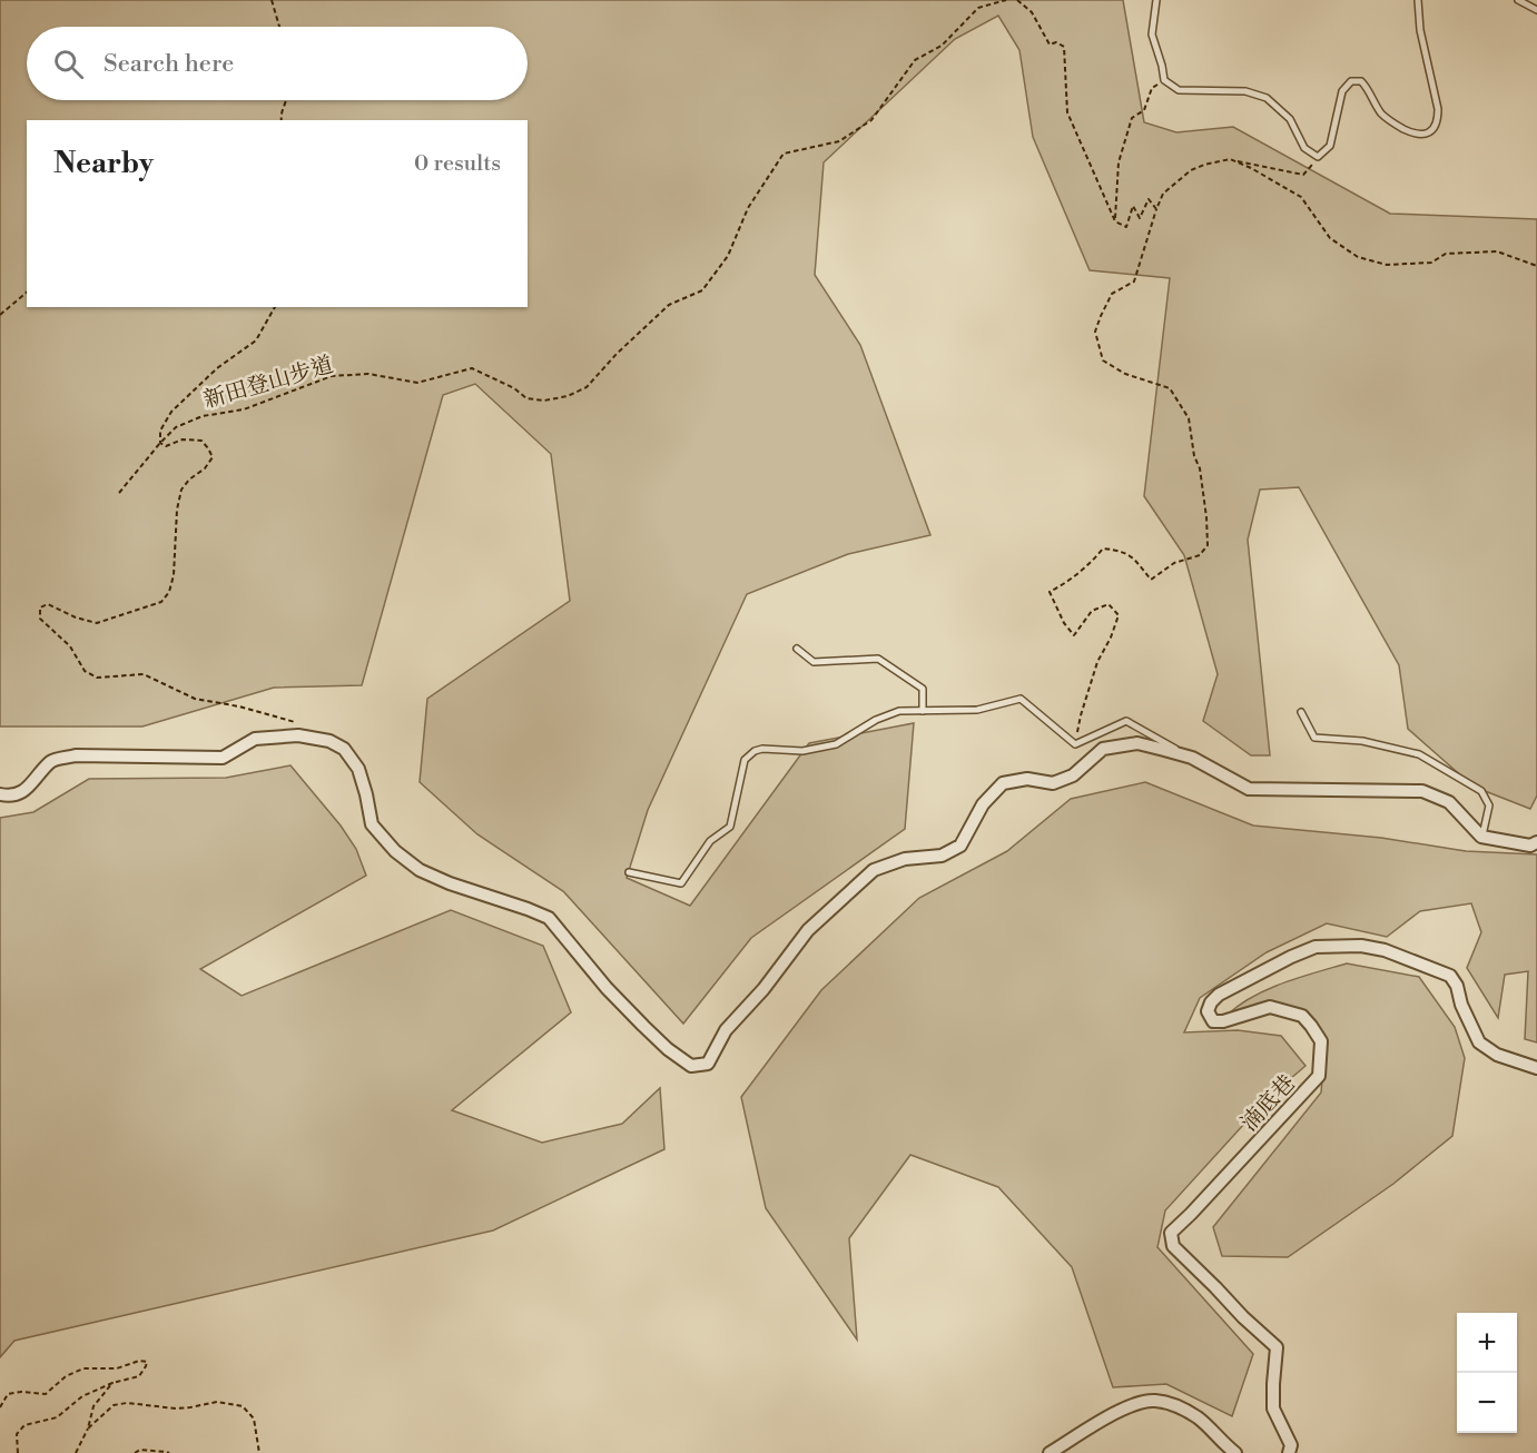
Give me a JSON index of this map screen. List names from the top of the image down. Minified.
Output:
{"streets":{"street":["湳底巷"],"path":["新田登山步道"]},"page":{"search":"Search here","heading":["Nearby","0 results"],"map_buttons":["+","−"]}}
